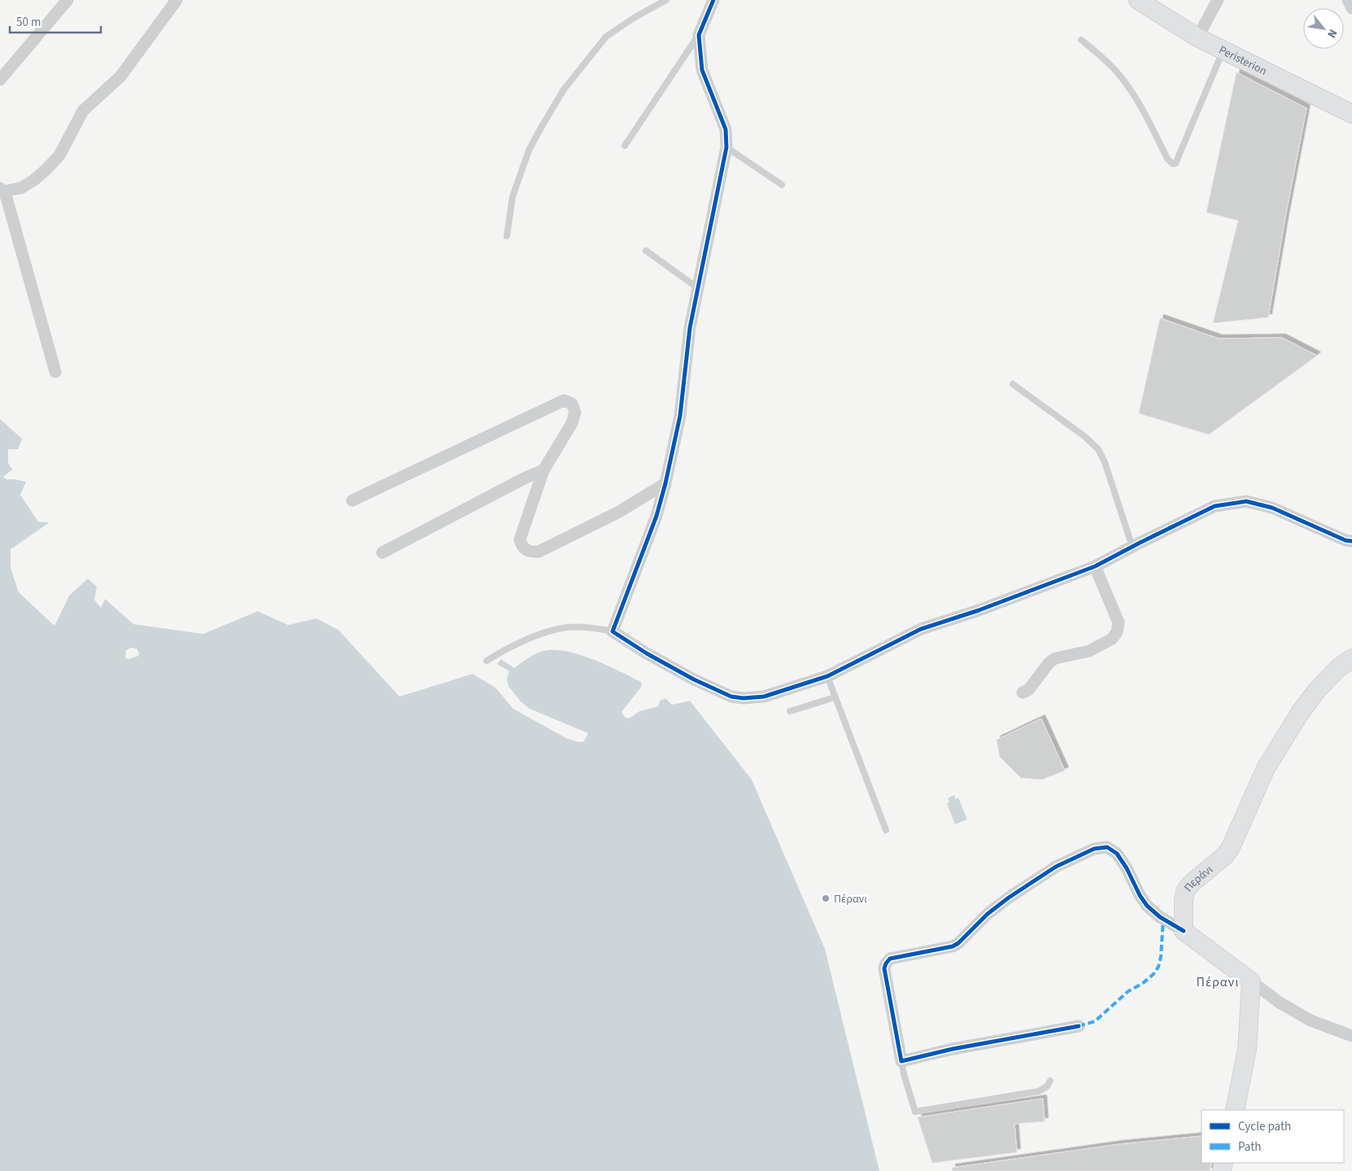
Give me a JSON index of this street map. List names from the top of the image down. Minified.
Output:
{"streets":{"street":["Peristerion","Περάνι"]},"districts":["Πέρανι"],"places":["Πέρανι"],"legend":["Cycle path","Path"],"scale_bar":"50 m","north":"bottom right"}
